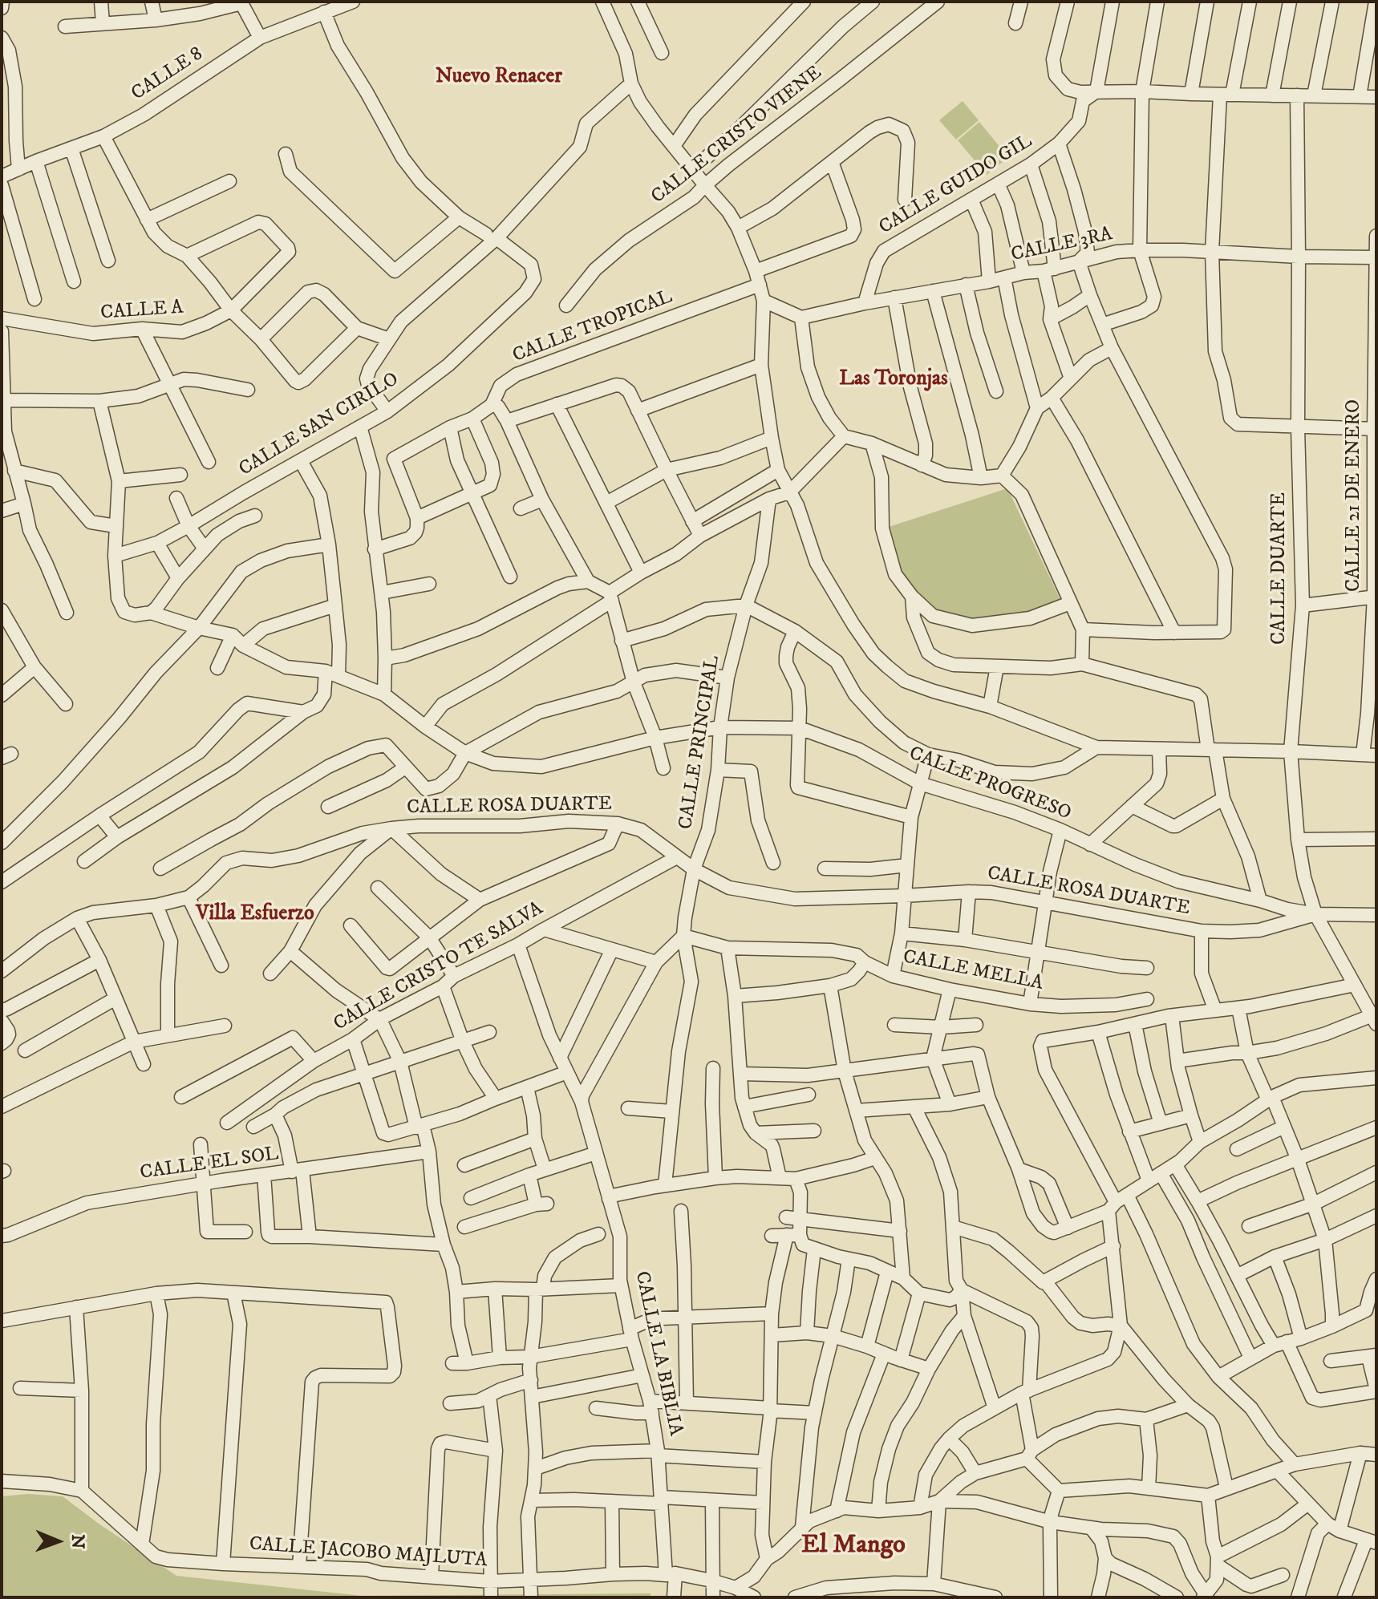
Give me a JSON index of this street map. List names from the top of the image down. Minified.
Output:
{"streets":{"street":["CALLE 8","CALLE CRISTO VIENE","CALLE GUIDO GIL","CALLE 3RA","CALLE A","CALLE TROPICAL","CALLE SAN CIRILO","CALLE 21 DE ENERO","CALLE DUARTE","CALLE PRINCIPAL","CALLE PROGRESO","CALLE ROSA DUARTE","CALLE CRISTO TE SALVA","CALLE MELLA","CALLE EL SOL","CALLE LA BIBLIA","CALLE JACOBO MAJLUTA"]},"crossings":[["CALLE GUIDO GIL","CALLE 3RA"],["CALLE 3RA","CALLE 21 DE ENERO"],["CALLE 3RA","CALLE DUARTE"],["CALLE DUARTE","CALLE PROGRESO"],["CALLE DUARTE","CALLE ROSA DUARTE"],["CALLE PRINCIPAL","CALLE PROGRESO"],["CALLE PRINCIPAL","CALLE ROSA DUARTE"],["CALLE PRINCIPAL","CALLE MELLA"],["CALLE PROGRESO","CALLE ROSA DUARTE"],["CALLE ROSA DUARTE","CALLE CRISTO TE SALVA"],["CALLE CRISTO TE SALVA","CALLE LA BIBLIA"],["CALLE LA BIBLIA","CALLE JACOBO MAJLUTA"]],"districts":["Nuevo Renacer","Las Toronjas","Villa Esfuerzo","El Mango"],"north":"right"}
